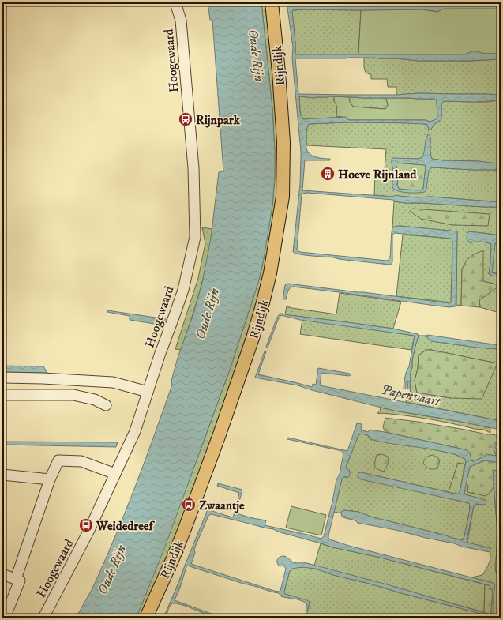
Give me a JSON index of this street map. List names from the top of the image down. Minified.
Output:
{"streets":{"main road":["Rijndijk"],"street":["Hoogewaard"]},"water":["Oude Rijn","Papenvaart"],"places":{"bus stop":["Rijnpark","Zwaantje","Weidedreef"],"building":["Hoeve Rijnland"]}}
